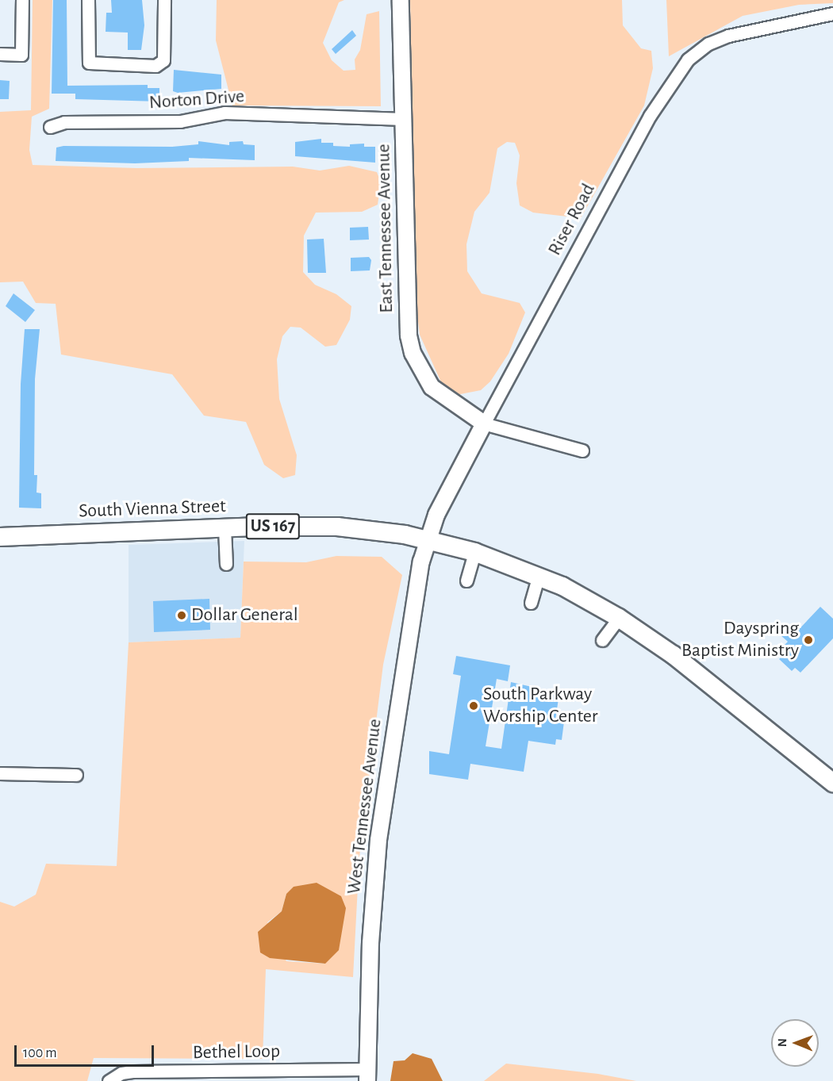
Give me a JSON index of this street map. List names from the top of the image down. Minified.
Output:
{"streets":{"highway":["South Vienna Street","US 167"],"main road":["Riser Road","East Tennessee Avenue","West Tennessee Avenue"],"street":["Norton Drive","Bethel Loop"]},"crossings":[["Norton Drive","East Tennessee Avenue"],["Riser Road","East Tennessee Avenue"],["Riser Road","South Vienna Street"],["Riser Road","West Tennessee Avenue"],["South Vienna Street","West Tennessee Avenue"],["West Tennessee Avenue","Bethel Loop"]],"places":["Dollar General","Dayspring Baptist Ministry","South Parkway Worship Center"],"scale_bar":"100 m","north":"left"}
